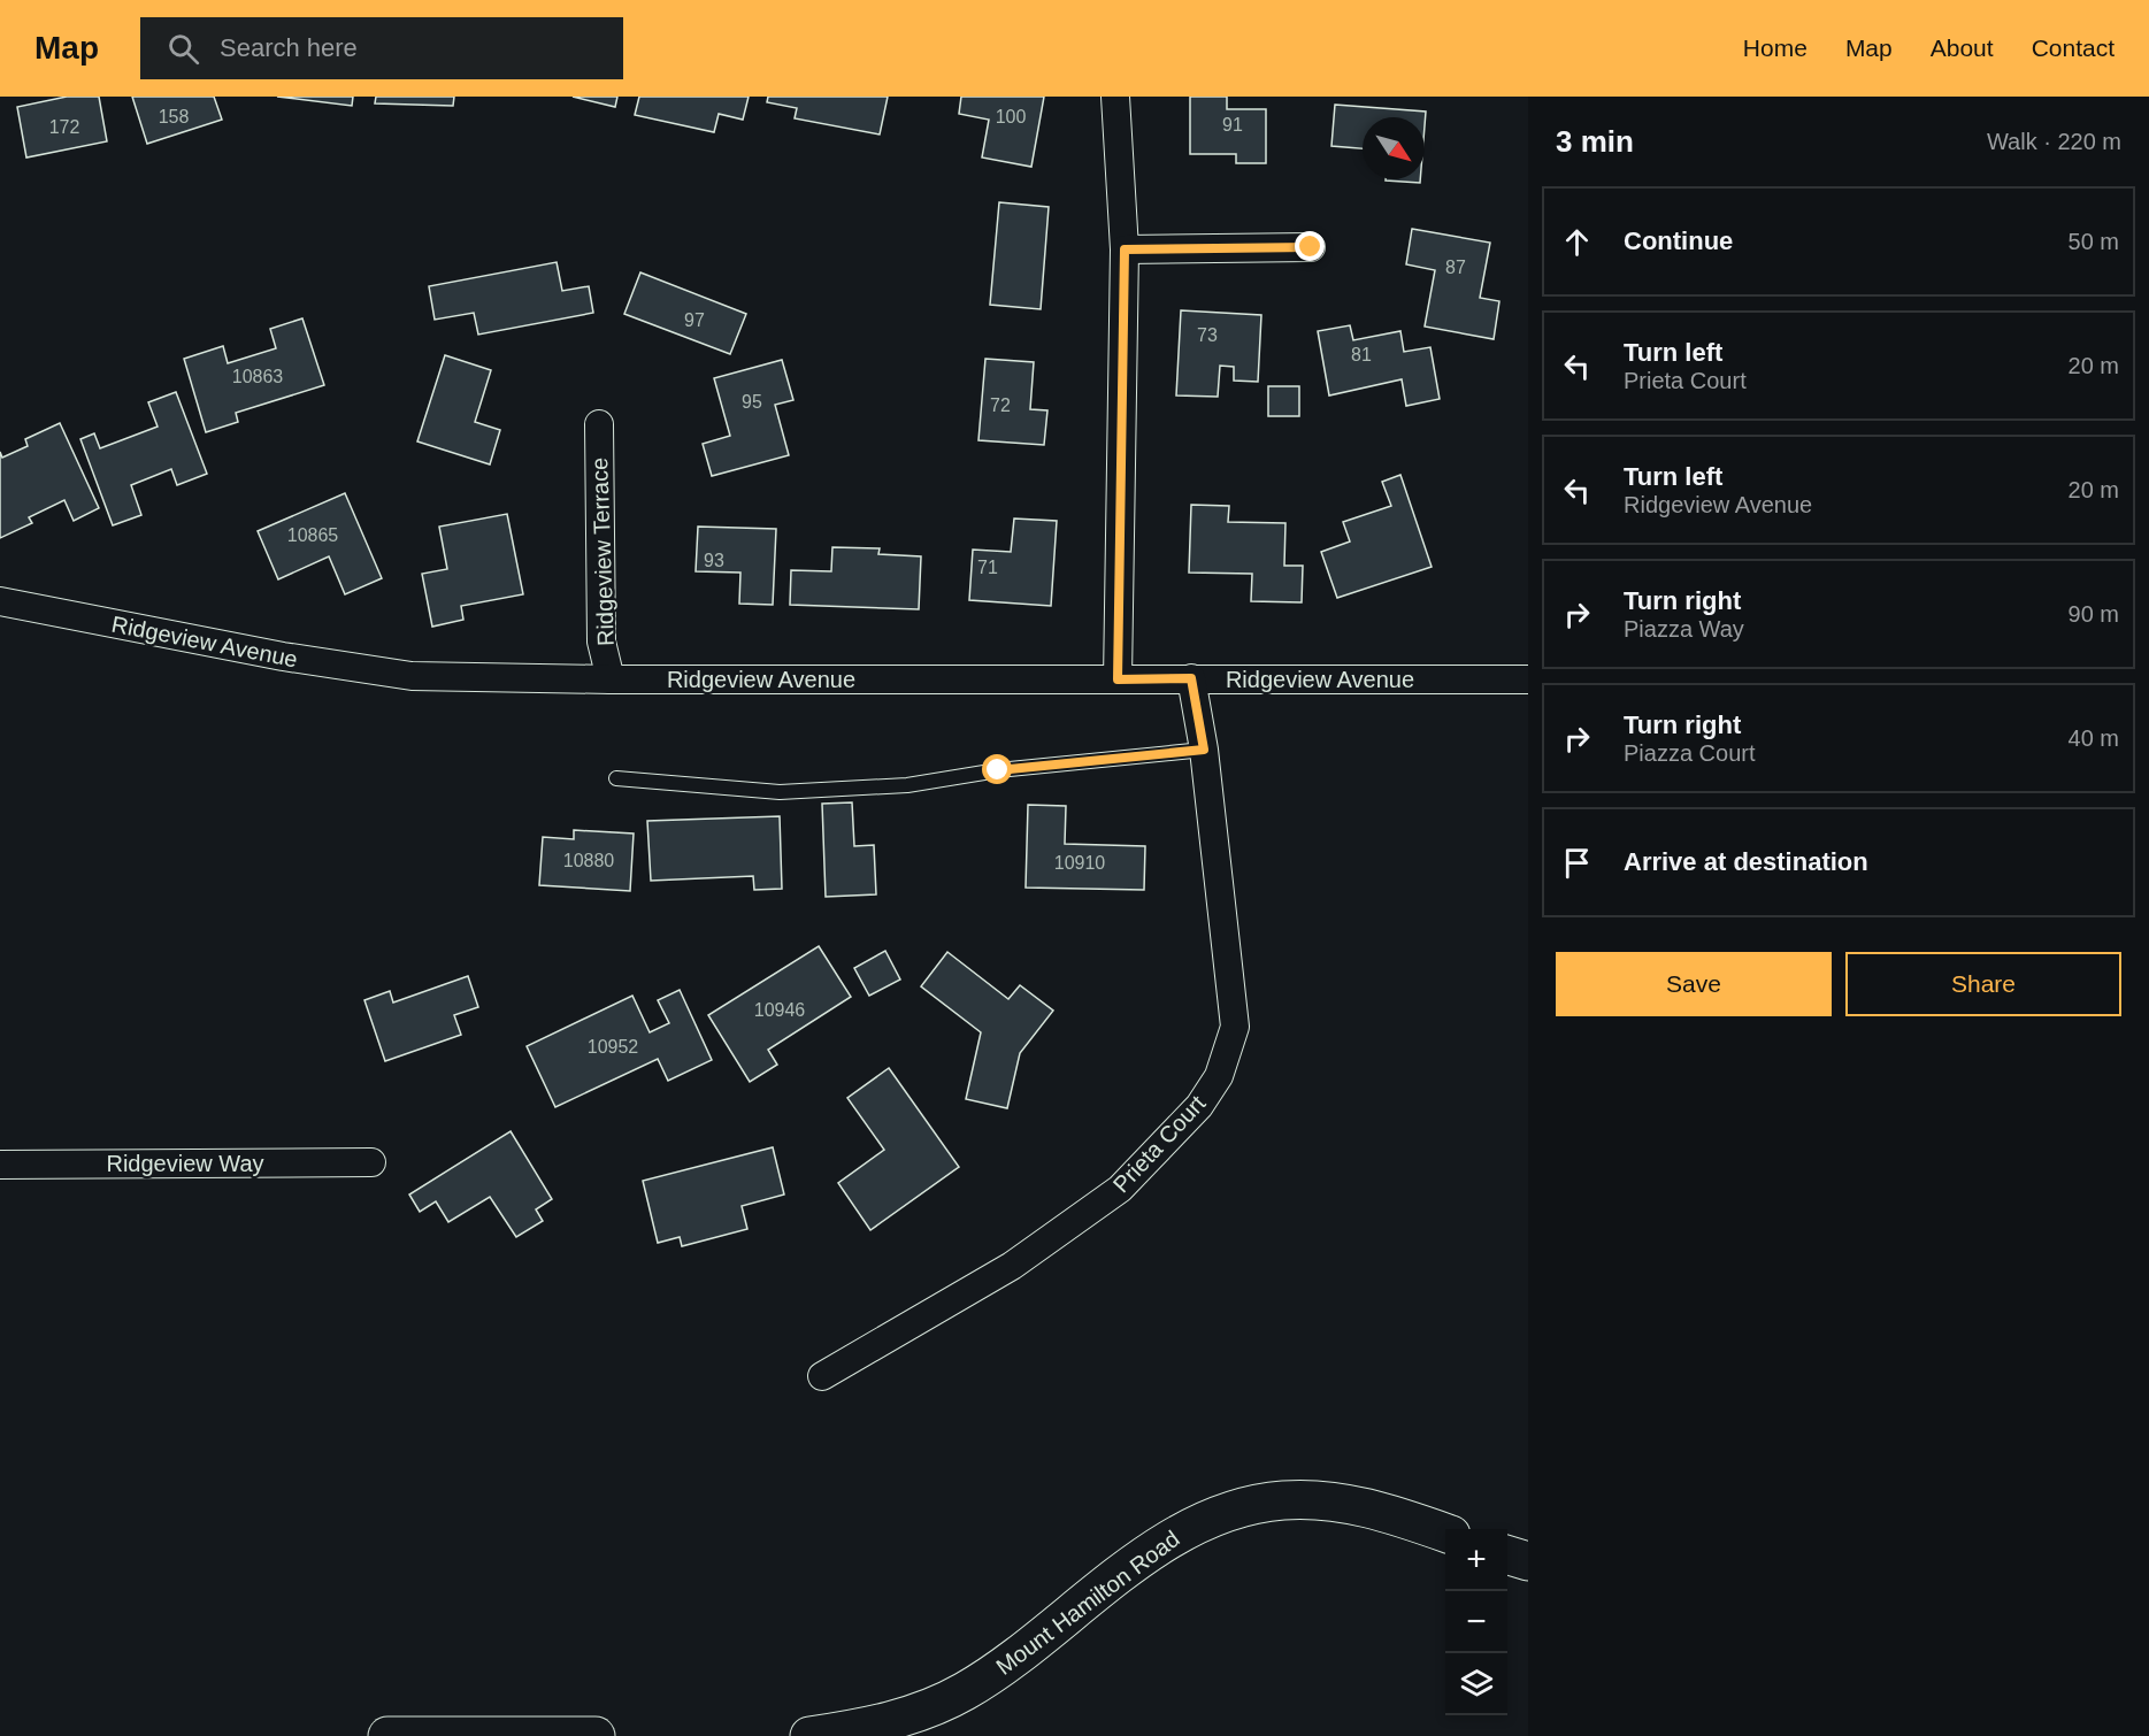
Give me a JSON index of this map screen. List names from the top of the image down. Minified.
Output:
{"streets":{"main road":["Mount Hamilton Road"],"street":["Ridgeview Terrace","Ridgeview Avenue","Prieta Court","Ridgeview Way"]},"crossings":[["Ridgeview Terrace","Ridgeview Avenue"],["Ridgeview Avenue","Prieta Court"]],"house_numbers":["158","100","91","172","87","97","73","81","10863","95","72","10865","93","71","10880","10910","10946","10952"],"north":"bottom right","page":{"header":"Map","search":"Search here","nav":["Home","Map","About","Contact"],"heading":["3 min","Walk · 220 m"],"list":[["Continue","50 m"],["Turn left","Prieta Court","20 m"],["Turn left","Ridgeview Avenue","20 m"],["Turn right","Piazza Way","90 m"],["Turn right","Piazza Court","40 m"],"Arrive at destination"],"buttons":["Save","Share"],"map_buttons":["+","−"]}}
